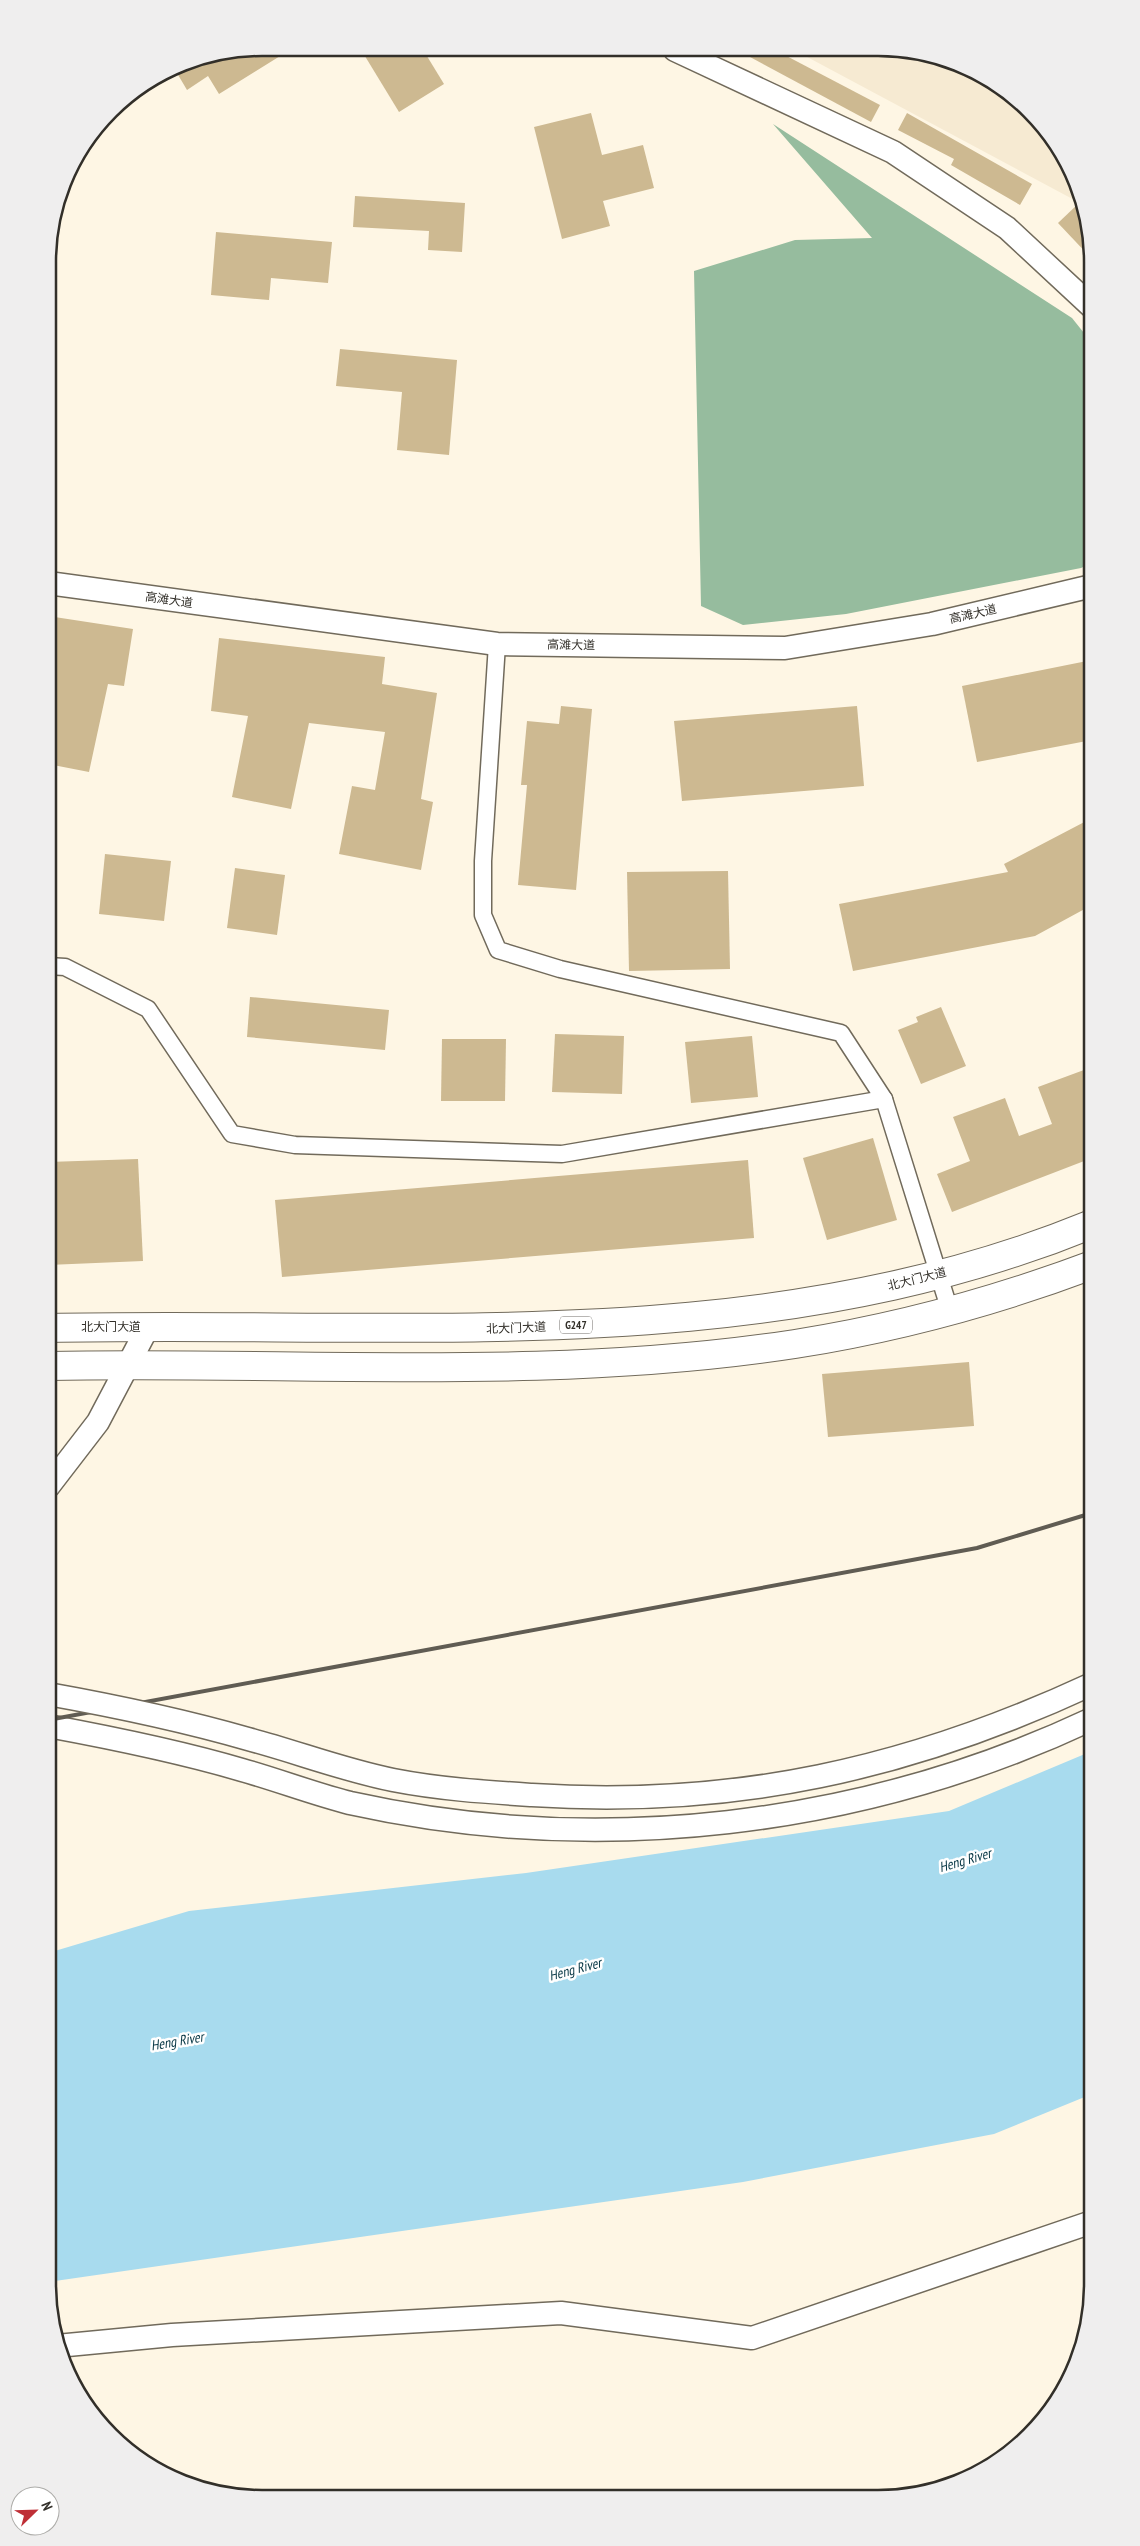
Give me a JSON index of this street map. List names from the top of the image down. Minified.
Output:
{"streets":{"highway":["北大门大道","G247"],"main road":["高滩大道"]},"water":["Heng River"],"north":"top right"}
